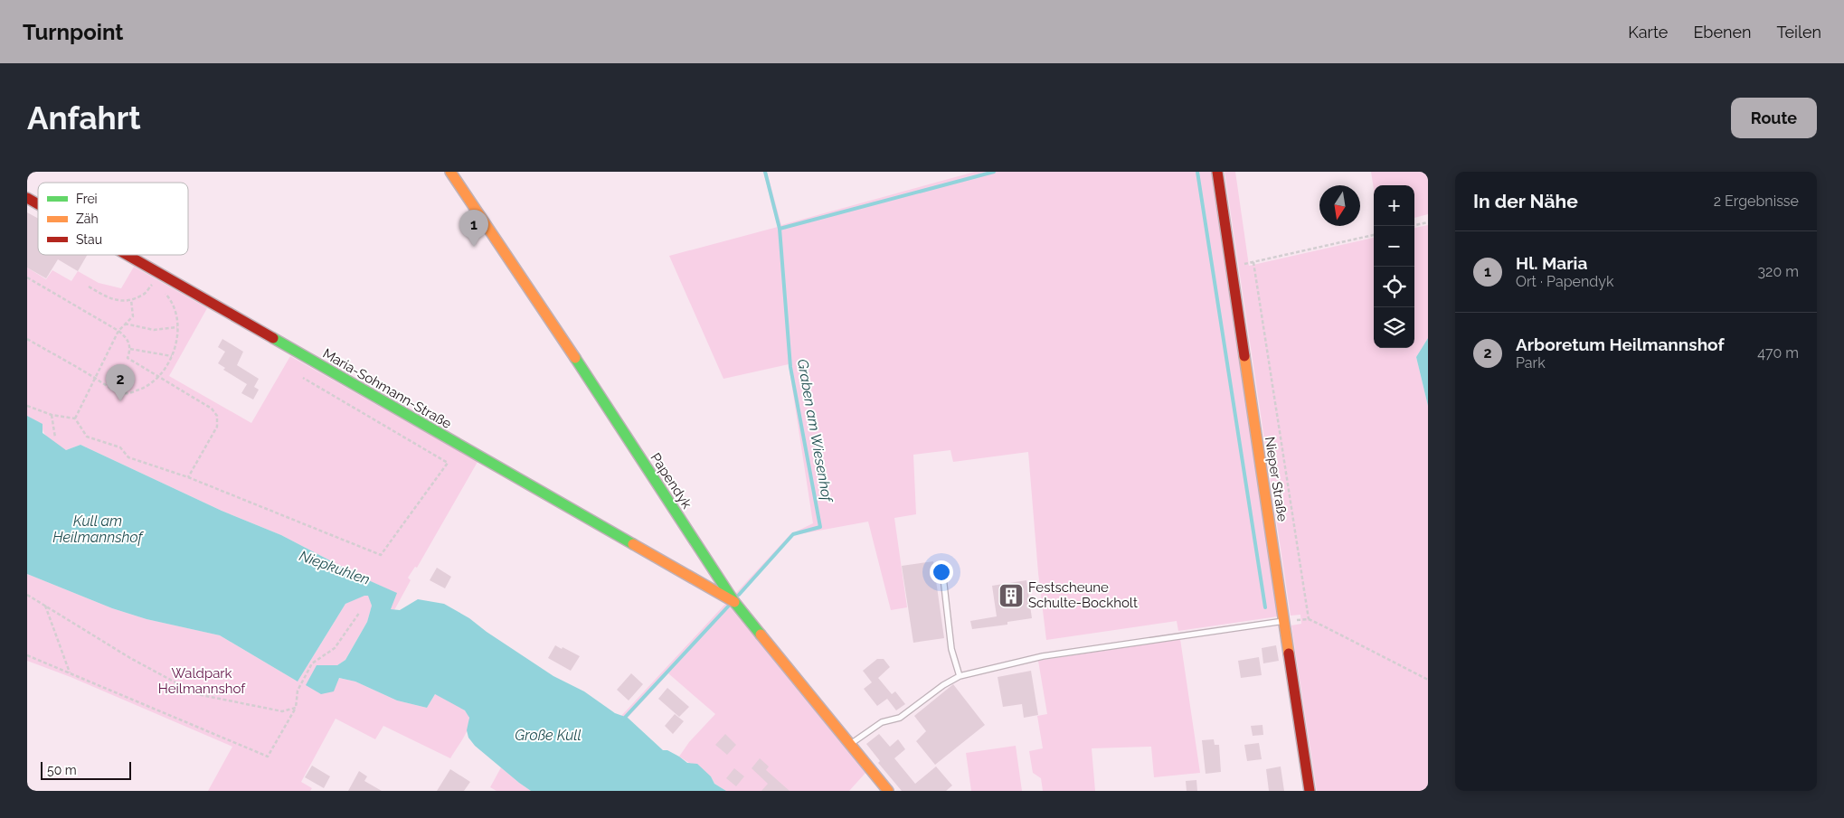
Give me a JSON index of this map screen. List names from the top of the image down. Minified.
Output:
{"streets":{"street":["Maria-Sohmann-Straße","Nieper Straße","Papendyk"]},"crossings":[["Maria-Sohmann-Straße","Papendyk"]],"water":["Graben am Wiesenhof","Kull am Heilmannshof","Niepkuhlen","Große Kull"],"parks":["Waldpark Heilmannshof"],"places":{"building":["Festscheune Schulte-Bockholt"]},"legend":["Frei","Zäh","Stau"],"scale_bar":"50 m","north":"bottom","page":{"header":"Turnpoint","nav":["Karte","Ebenen","Teilen"],"buttons":"Route","title":"Anfahrt","heading":["In der Nähe","2 Ergebnisse"],"map_buttons":["+","−"],"pins":["1","2"],"list":[{"mark":"1","name":"Hl. Maria","note":"Ort · Papendyk","value":"320 m"},{"mark":"2","name":"Arboretum Heilmannshof","note":"Park","value":"470 m"}],"scale":"50 m"}}
